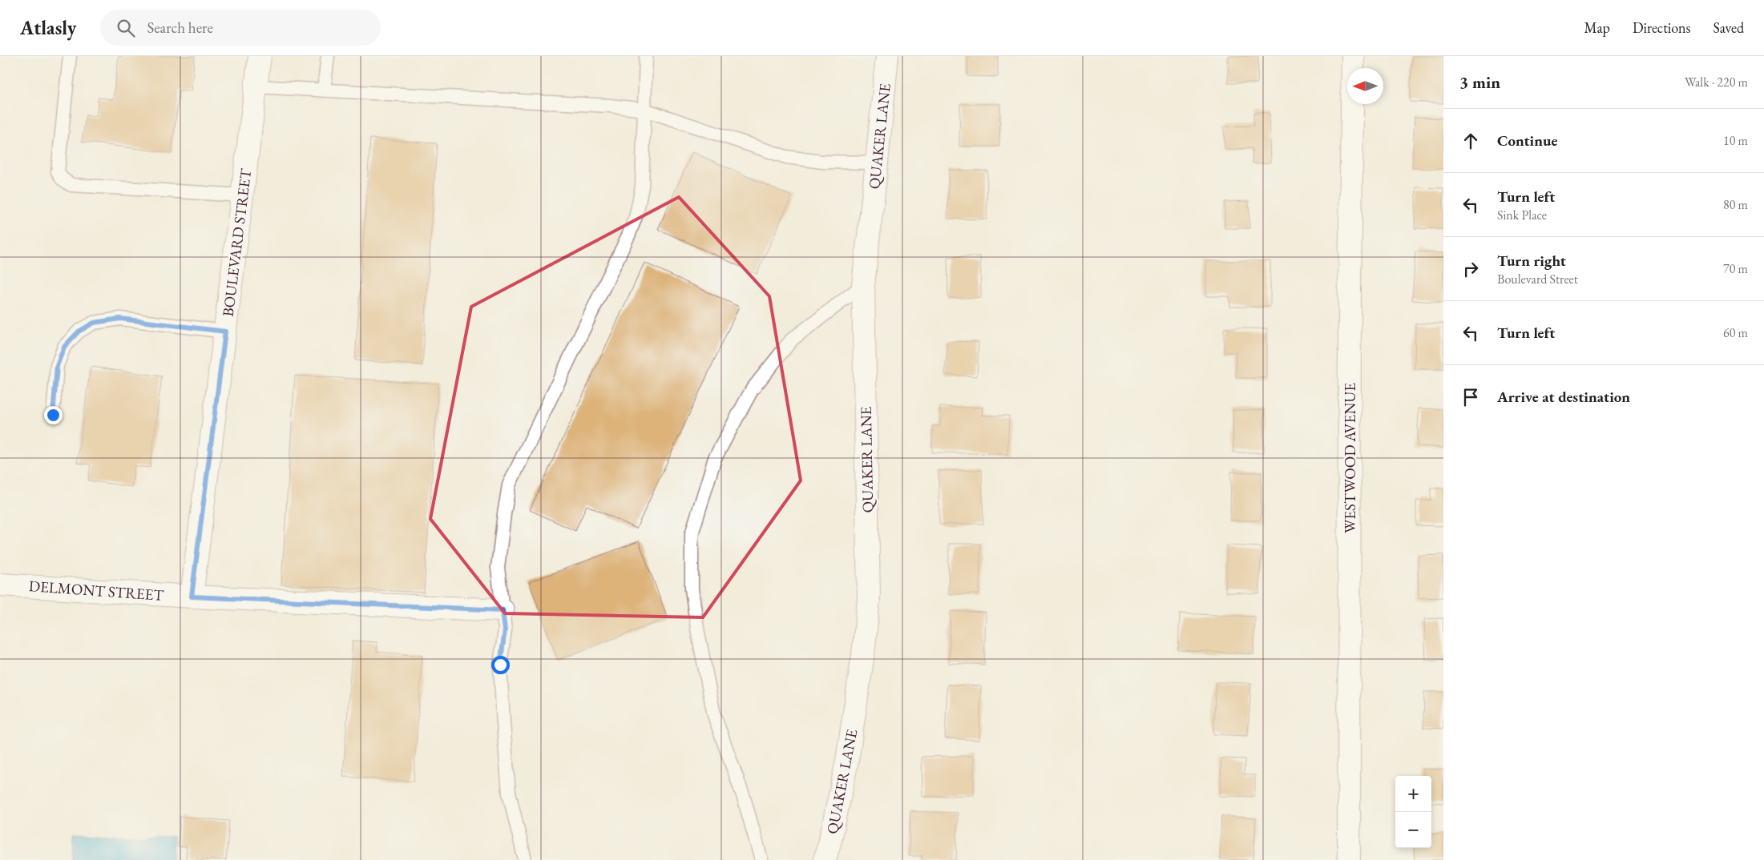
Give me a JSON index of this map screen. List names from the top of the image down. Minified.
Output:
{"streets":{"street":["QUAKER LANE","BOULEVARD STREET","WESTWOOD AVENUE","DELMONT STREET"]},"crossings":[["BOULEVARD STREET","DELMONT STREET"]],"north":"left","page":{"header":"Atlasly","search":"Search here","nav":["Map","Directions","Saved"],"heading":["3 min","Walk · 220 m"],"list":[["Continue","10 m"],["Turn left","Sink Place","80 m"],["Turn right","Boulevard Street","70 m"],["Turn left","60 m"],"Arrive at destination"],"map_buttons":["+","−"]}}
